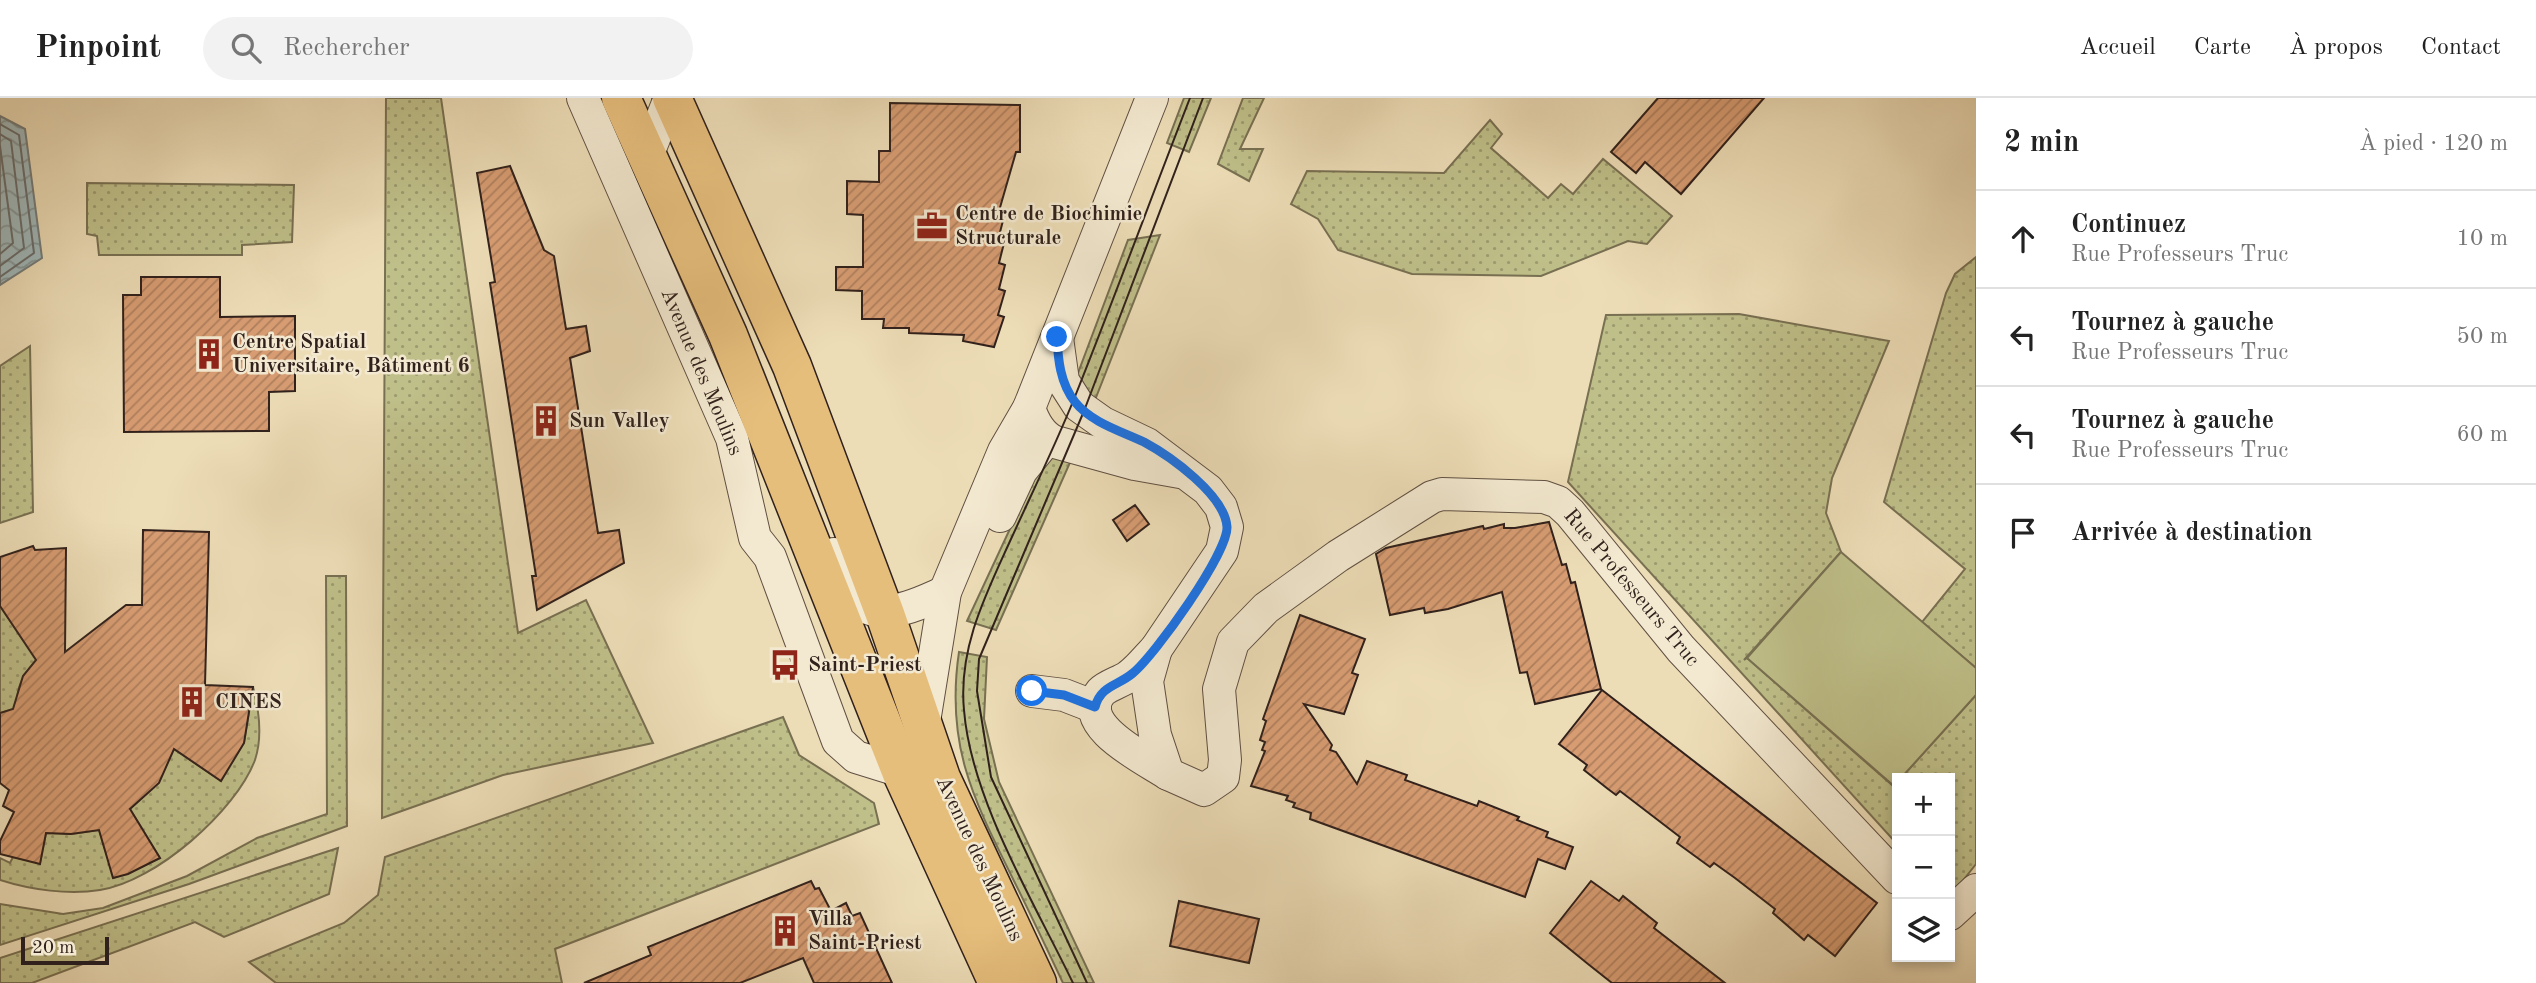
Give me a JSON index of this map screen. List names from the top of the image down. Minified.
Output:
{"streets":{"main road":["Avenue des Moulins"],"street":["Rue Professeurs Truc"]},"places":{"office":["Centre de Biochimie Structurale"],"building":["Centre Spatial Universitaire, Bâtiment 6","Sun Valley","CINES","Villa Saint-Priest"],"bus stop":["Saint-Priest"]},"scale_bar":"20 m","page":{"header":"Pinpoint","search":"Rechercher","nav":["Accueil","Carte","À propos","Contact"],"heading":["2 min","À pied · 120 m"],"list":[["Continuez","Rue Professeurs Truc","10 m"],["Tournez à gauche","Rue Professeurs Truc","50 m"],["Tournez à gauche","Rue Professeurs Truc","60 m"],"Arrivée à destination"],"map_buttons":["+","−"],"scale":"20 m"}}
